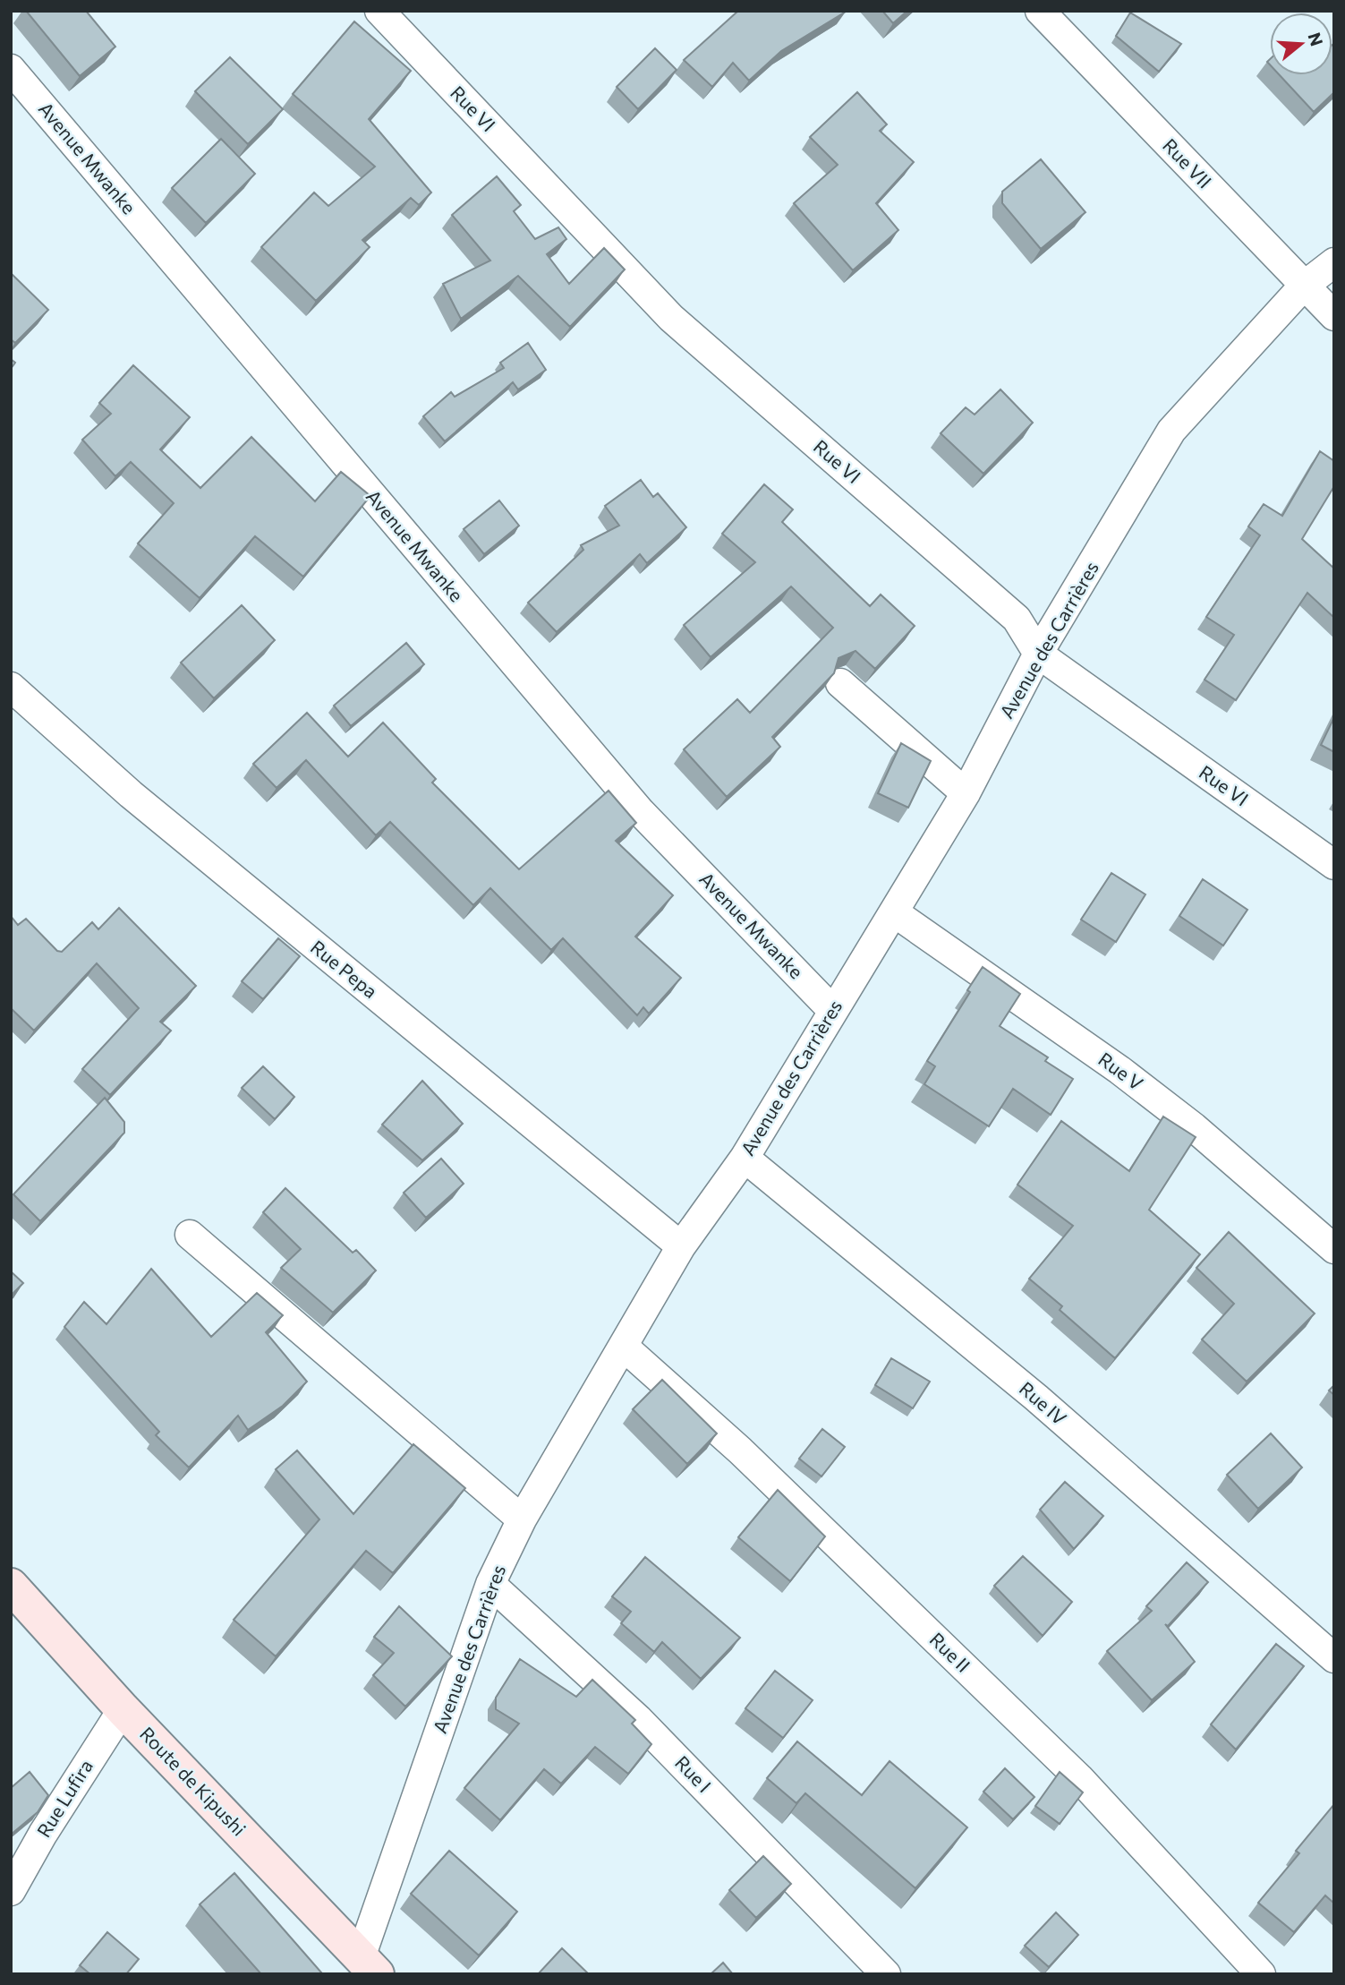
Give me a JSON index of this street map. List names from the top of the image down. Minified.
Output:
{"streets":{"main road":["Route de Kipushi"],"street":["Rue VI","Avenue Mwanke","Rue VII","Avenue des Carrières","Rue Pepa","Rue V","Rue IV","Rue II","Rue I","Rue Lufira"]},"crossings":[["Rue VI","Avenue des Carrières"],["Avenue Mwanke","Avenue des Carrières"],["Rue VII","Avenue des Carrières"],["Avenue des Carrières","Rue Pepa"],["Avenue des Carrières","Rue V"],["Avenue des Carrières","Rue IV"],["Avenue des Carrières","Rue II"],["Avenue des Carrières","Rue I"],["Avenue des Carrières","Route de Kipushi"],["Route de Kipushi","Rue Lufira"]],"north":"right"}
